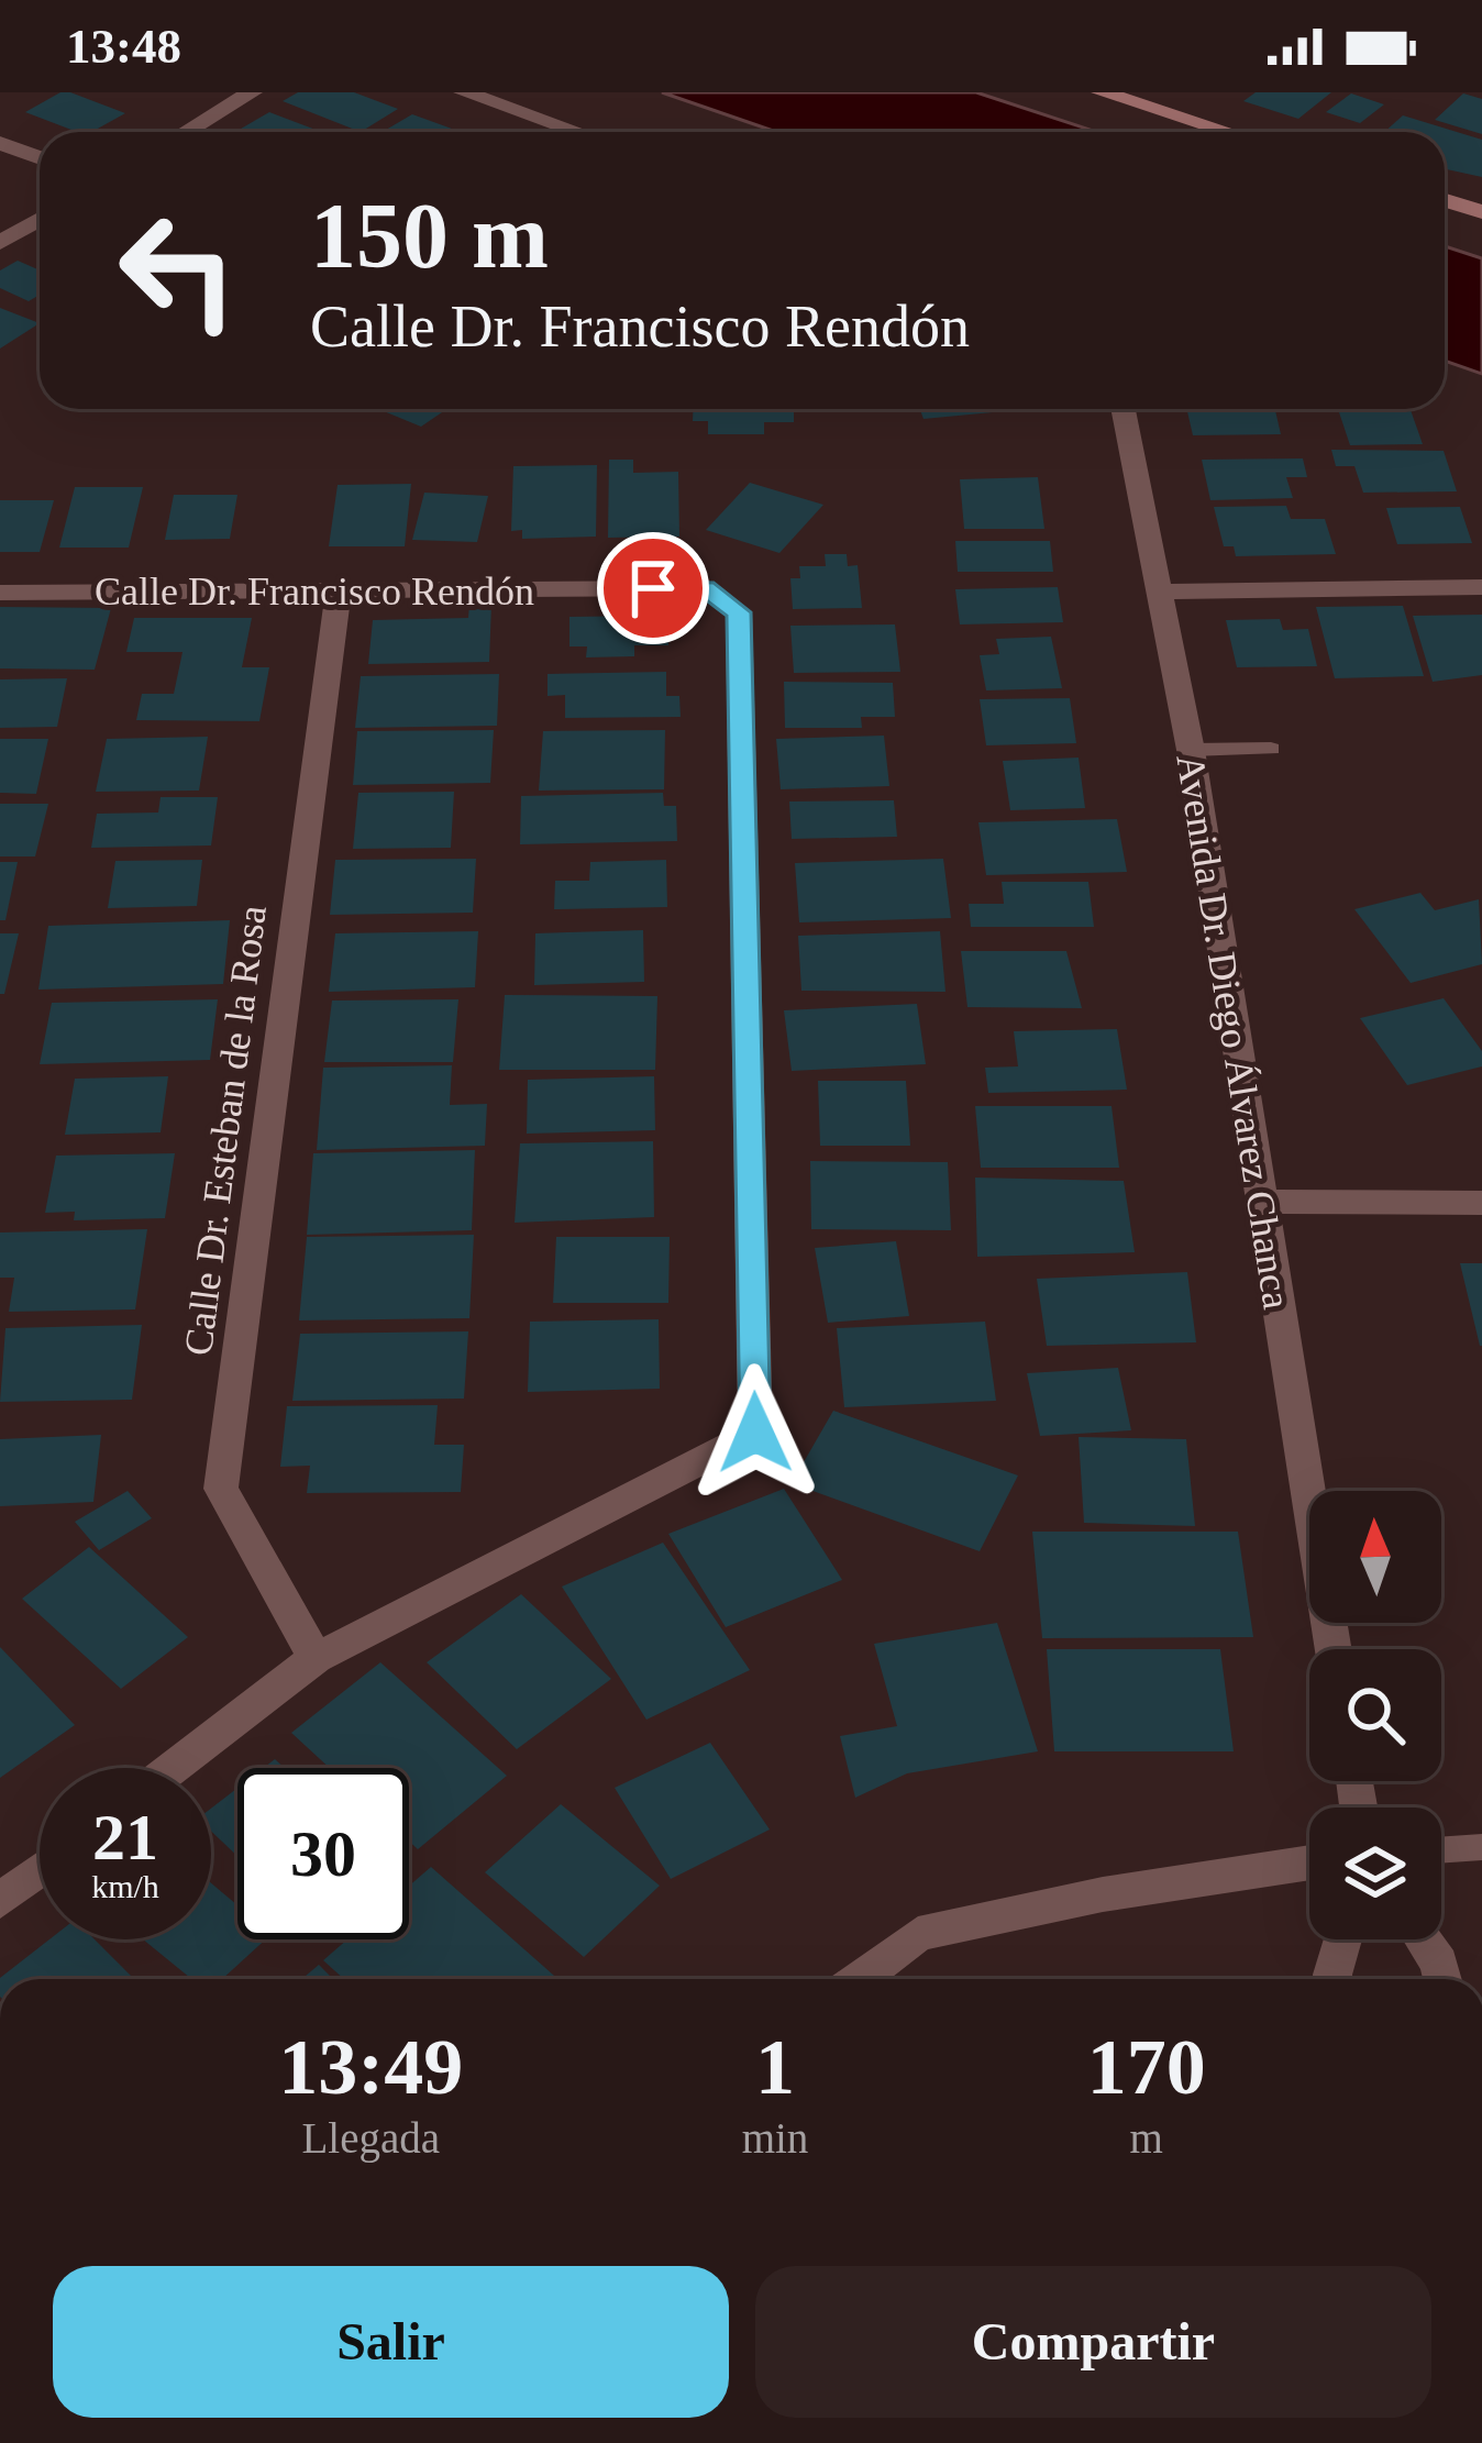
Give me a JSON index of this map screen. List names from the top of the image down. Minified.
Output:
{"streets":{"street":["Calle Dr. Francisco Rendón","Avenida Dr. Diego Álvarez Chanca","Calle Dr. Esteban de la Rosa"]},"crossings":[["Calle Dr. Francisco Rendón","Calle Dr. Esteban de la Rosa"]],"north":"top","page":{"status":"13:48","turn":["150 m","Calle Dr. Francisco Rendón"],"speed":"21 km/h","limit":"30","eta":["13:49","Llegada","1","min","170","m"],"buttons":["Salir","Compartir"]}}
